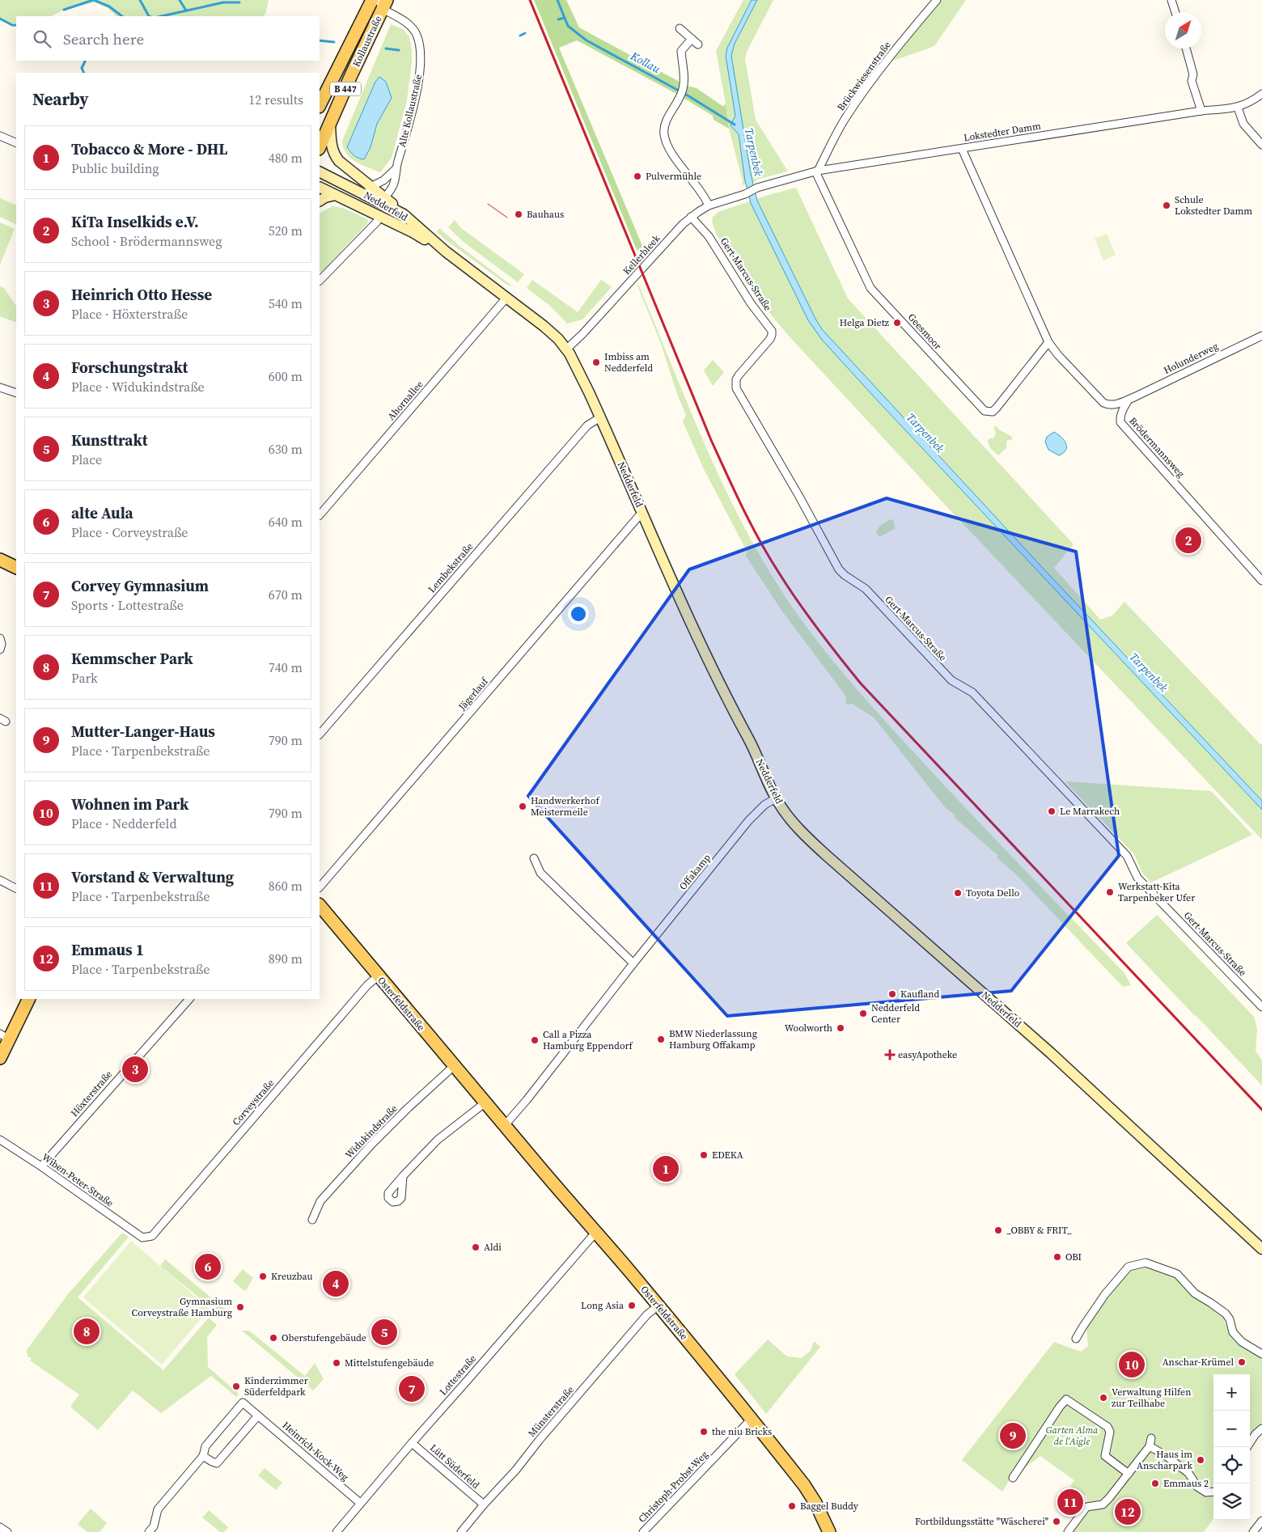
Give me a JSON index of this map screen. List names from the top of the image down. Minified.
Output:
{"streets":{"main road":["Kollaustraße","B 447","Nedderfeld","Osterfeldstraße"],"street":["Brückwiesenstraße","Alte Kollaustraße","Lokstedter Damm","Kellerbleek","Gert-Marcus-Straße","Geesmoor","Holunderweg","Ahornallee","Brödermannsweg","Lembekstraße","Jägerlauf","Offakamp","Höxterstraße","Corveystraße","Widukindstraße","Wiben-Peter-Straße","Lottestraße","Münsterstraße","Heinrich-Kock-Weg","Lütt Süderfeld","Christoph-Probst-Weg"]},"crossings":[["Kollaustraße","Alte Kollaustraße"],["Brückwiesenstraße","Lokstedter Damm"],["Brückwiesenstraße","Geesmoor"],["Alte Kollaustraße","Nedderfeld"],["Lokstedter Damm","Kellerbleek"],["Lokstedter Damm","Geesmoor"],["Nedderfeld","Kellerbleek"],["Nedderfeld","Ahornallee"],["Nedderfeld","Lembekstraße"],["Nedderfeld","Jägerlauf"],["Nedderfeld","Offakamp"],["Kellerbleek","Gert-Marcus-Straße"],["Holunderweg","Brödermannsweg"],["Offakamp","Osterfeldstraße"],["Osterfeldstraße","Corveystraße"],["Osterfeldstraße","Widukindstraße"],["Osterfeldstraße","Lottestraße"],["Osterfeldstraße","Münsterstraße"],["Osterfeldstraße","Christoph-Probst-Weg"],["Höxterstraße","Wiben-Peter-Straße"],["Corveystraße","Wiben-Peter-Straße"],["Lottestraße","Heinrich-Kock-Weg"],["Lottestraße","Lütt Süderfeld"],["Münsterstraße","Lütt Süderfeld"]],"water":["Kollau","Tarpenbek"],"parks":["Garten Alma de l'Aigle"],"places":{"other":["Pulvermühle","Schule Lokstedter Damm","Bauhaus","Helga Dietz","Imbiss am Nedderfeld","Handwerkerhof Meistermeile","Le Marrakech","Werkstatt-Kita Tarpenbeker Ufer","Toyota Dello","Kaufland","Nedderfeld Center","Woolworth","BMW Niederlassung Hamburg Offakamp","Call a Pizza Hamburg Eppendorf","EDEKA","_OBBY & FRIT_","Aldi","OBI","Kreuzbau","Long Asia","Gymnasium Corveystraße Hamburg","Oberstufengebäude","Anschar-Krümel","Mittelstufengebäude","Kinderzimmer Süderfeldpark","Verwaltung Hilfen zur Teilhabe","the niu Bricks","Haus im Anscharpark","Emmaus 2","Baggel Buddy","Fortbildungsstätte \"Wäscherei\""],"health":["easyApotheke"]},"north":"top right","page":{"search":"Search here","heading":["Nearby","12 results"],"list":[{"mark":"1","name":"Tobacco & More - DHL","note":"Public building","value":"480 m"},{"mark":"2","name":"KiTa Inselkids e.V.","note":"School · Brödermannsweg","value":"520 m"},{"mark":"3","name":"Heinrich Otto Hesse","note":"Place · Höxterstraße","value":"540 m"},{"mark":"4","name":"Forschungstrakt","note":"Place · Widukindstraße","value":"600 m"},{"mark":"5","name":"Kunsttrakt","note":"Place","value":"630 m"},{"mark":"6","name":"alte Aula","note":"Place · Corveystraße","value":"640 m"},{"mark":"7","name":"Corvey Gymnasium","note":"Sports · Lottestraße","value":"670 m"},{"mark":"8","name":"Kemmscher Park","note":"Park","value":"740 m"},{"mark":"9","name":"Mutter-Langer-Haus","note":"Place · Tarpenbekstraße","value":"790 m"},{"mark":"10","name":"Wohnen im Park","note":"Place · Nedderfeld","value":"790 m"},{"mark":"11","name":"Vorstand & Verwaltung","note":"Place · Tarpenbekstraße","value":"860 m"},{"mark":"12","name":"Emmaus 1","note":"Place · Tarpenbekstraße","value":"890 m"}],"pins":["2","3","1","6","4","8","5","10","7","9","11","12"],"map_buttons":["+","−"]}}
